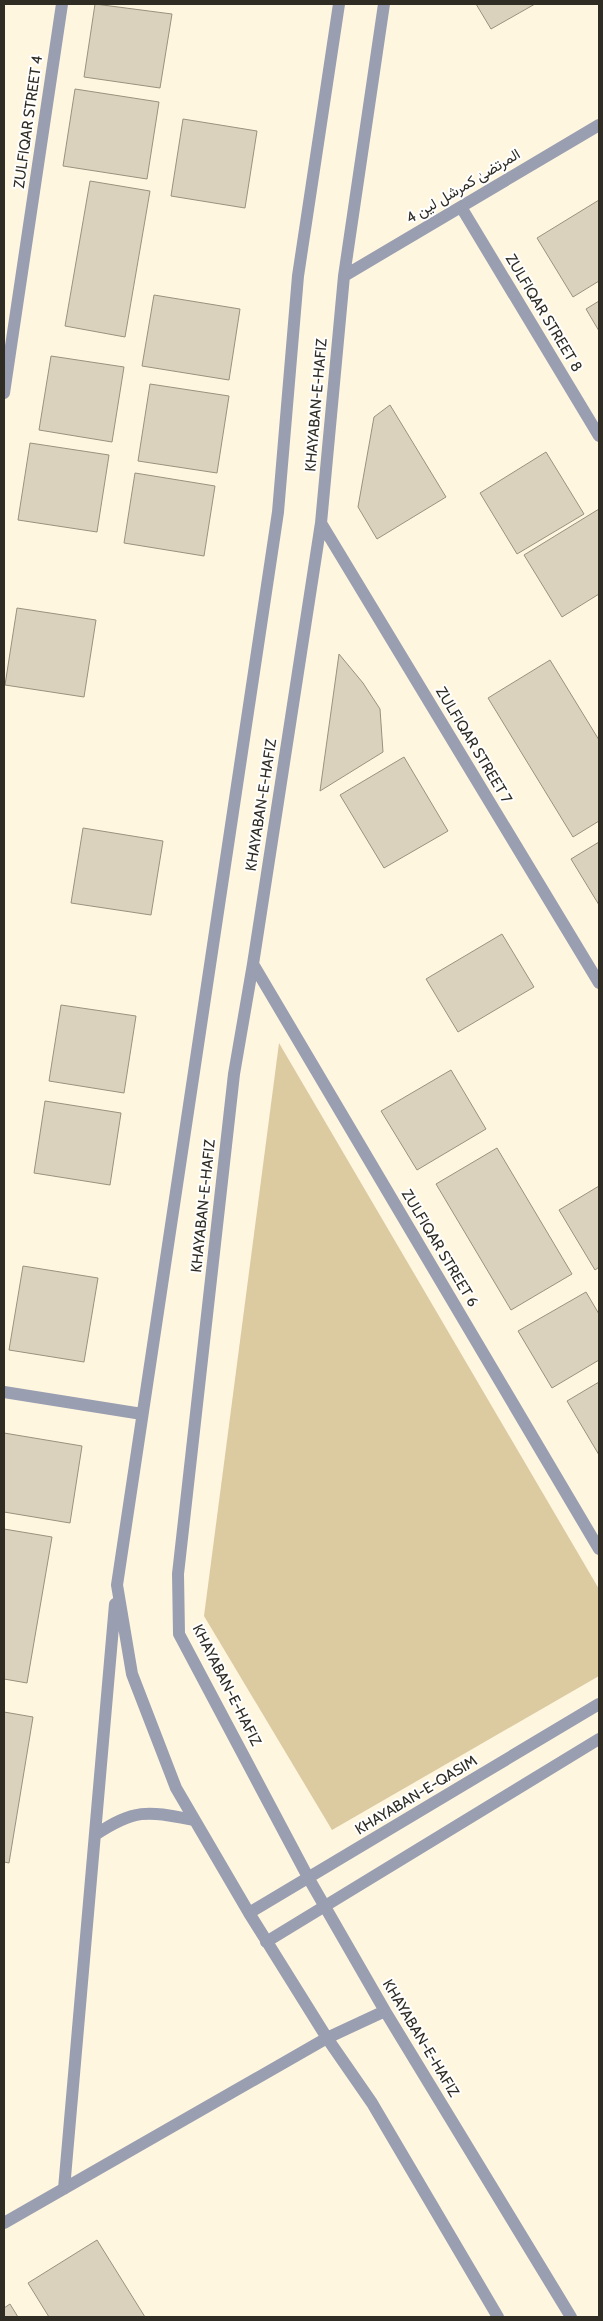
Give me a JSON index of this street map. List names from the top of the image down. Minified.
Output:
{"streets":{"street":["ZULFIQAR STREET 4","المرتضیٰ کمرشل لین 4","ZULFIQAR STREET 8","KHAYABAN-E-HAFIZ","ZULFIQAR STREET 7","ZULFIQAR STREET 6","KHAYABAN-E-QASIM"]},"crossings":[["المرتضیٰ کمرشل لین 4","ZULFIQAR STREET 8"],["المرتضیٰ کمرشل لین 4","KHAYABAN-E-HAFIZ"],["KHAYABAN-E-HAFIZ","ZULFIQAR STREET 7"],["KHAYABAN-E-HAFIZ","ZULFIQAR STREET 6"],["KHAYABAN-E-HAFIZ","KHAYABAN-E-QASIM"]]}
